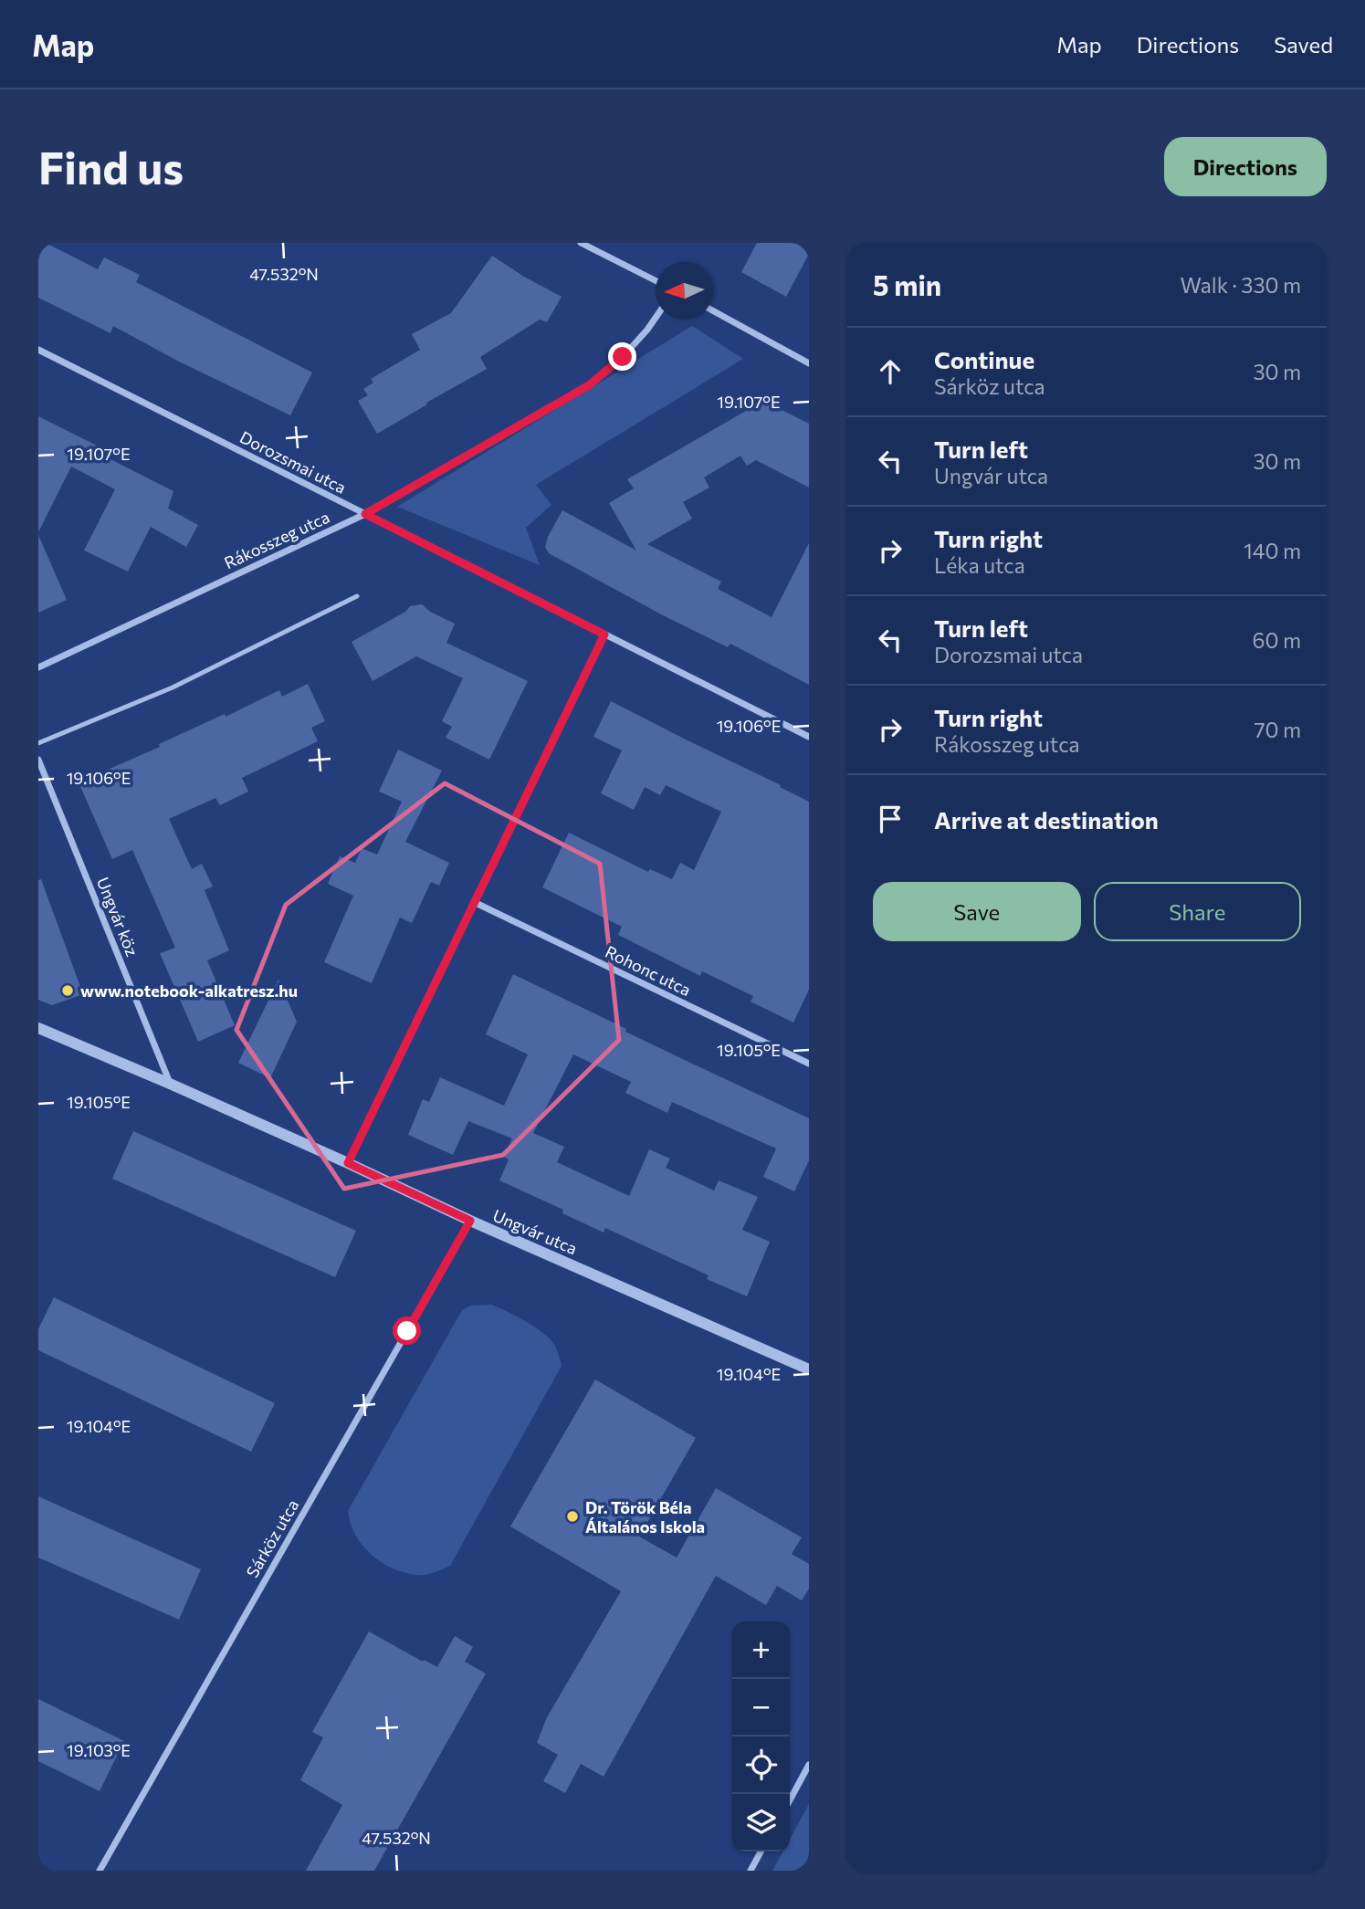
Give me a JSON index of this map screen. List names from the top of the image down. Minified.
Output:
{"streets":{"street":["Dorozsmai utca","Rákosszeg utca","Ungvár köz","Rohonc utca","Ungvár utca","Sárköz utca"]},"crossings":[["Dorozsmai utca","Rákosszeg utca"],["Ungvár köz","Ungvár utca"],["Ungvár utca","Sárköz utca"]],"places":["www.notebook-alkatresz.hu","Dr. Török Béla Általános Iskola"],"north":"left","page":{"header":"Map","nav":["Map","Directions","Saved"],"buttons":["Directions",["Save","Share"]],"title":"Find us","heading":["5 min","Walk · 330 m"],"list":[["Continue","Sárköz utca","30 m"],["Turn left","Ungvár utca","30 m"],["Turn right","Léka utca","140 m"],["Turn left","Dorozsmai utca","60 m"],["Turn right","Rákosszeg utca","70 m"],"Arrive at destination"],"map_buttons":["+","−"]},"coordinates":["47.532°N","19.107°E","19.106°E","19.105°E","19.104°E","19.103°E"]}
